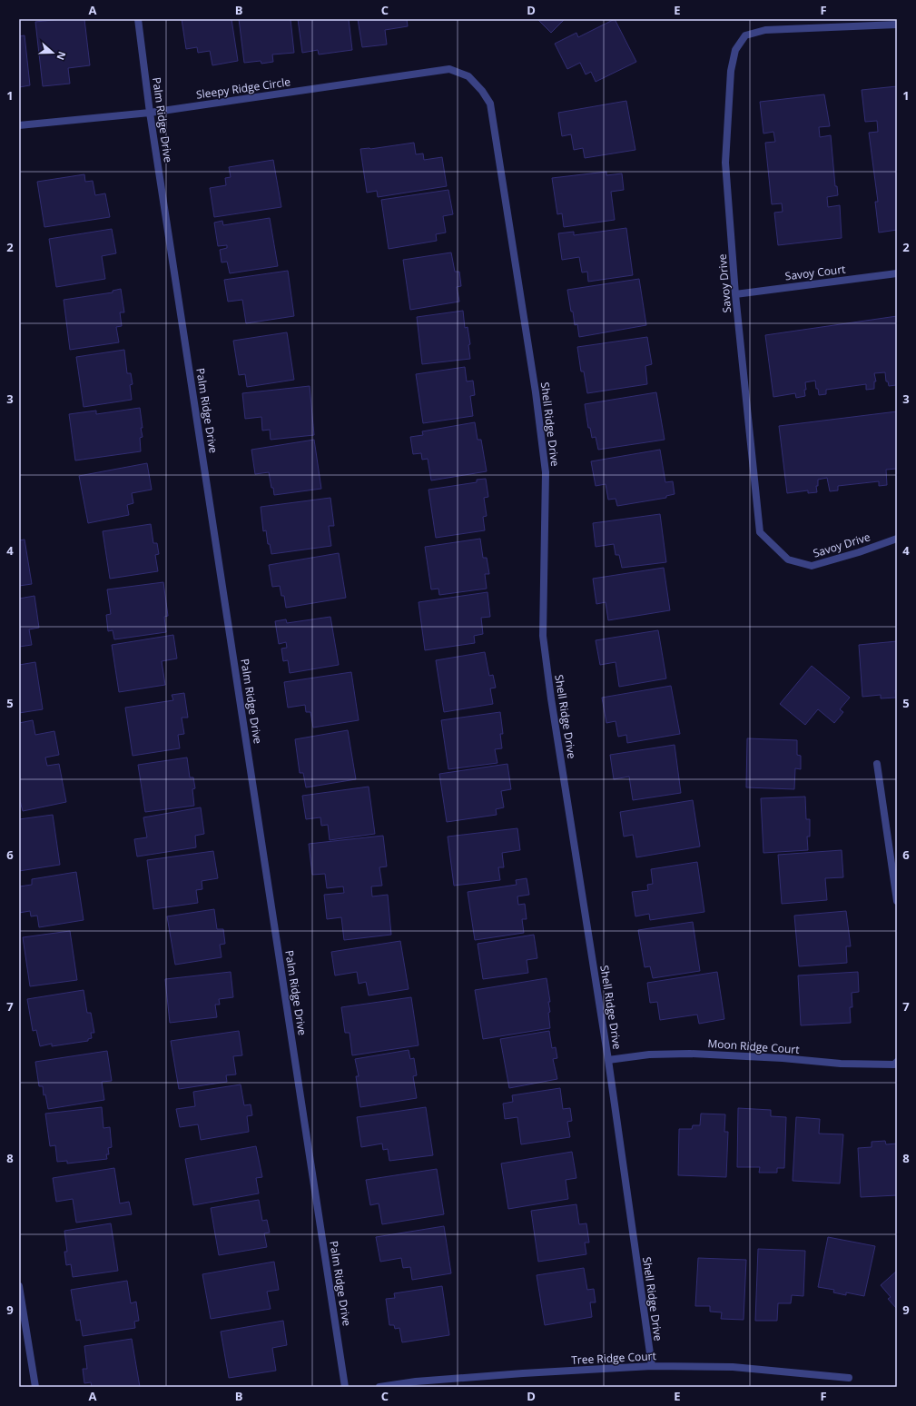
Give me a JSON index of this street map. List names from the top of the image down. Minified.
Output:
{"streets":{"street":["Sleepy Ridge Circle","Palm Ridge Drive","Savoy Court","Savoy Drive","Shell Ridge Drive","Moon Ridge Court","Tree Ridge Court"]},"crossings":[["Sleepy Ridge Circle","Palm Ridge Drive"],["Sleepy Ridge Circle","Shell Ridge Drive"],["Savoy Court","Savoy Drive"],["Shell Ridge Drive","Moon Ridge Court"],["Shell Ridge Drive","Tree Ridge Court"]],"north":"right","grid":{"columns":["A","B","C","D","E","F"],"rows":["1","2","3","4","5","6","7","8","9"]}}
